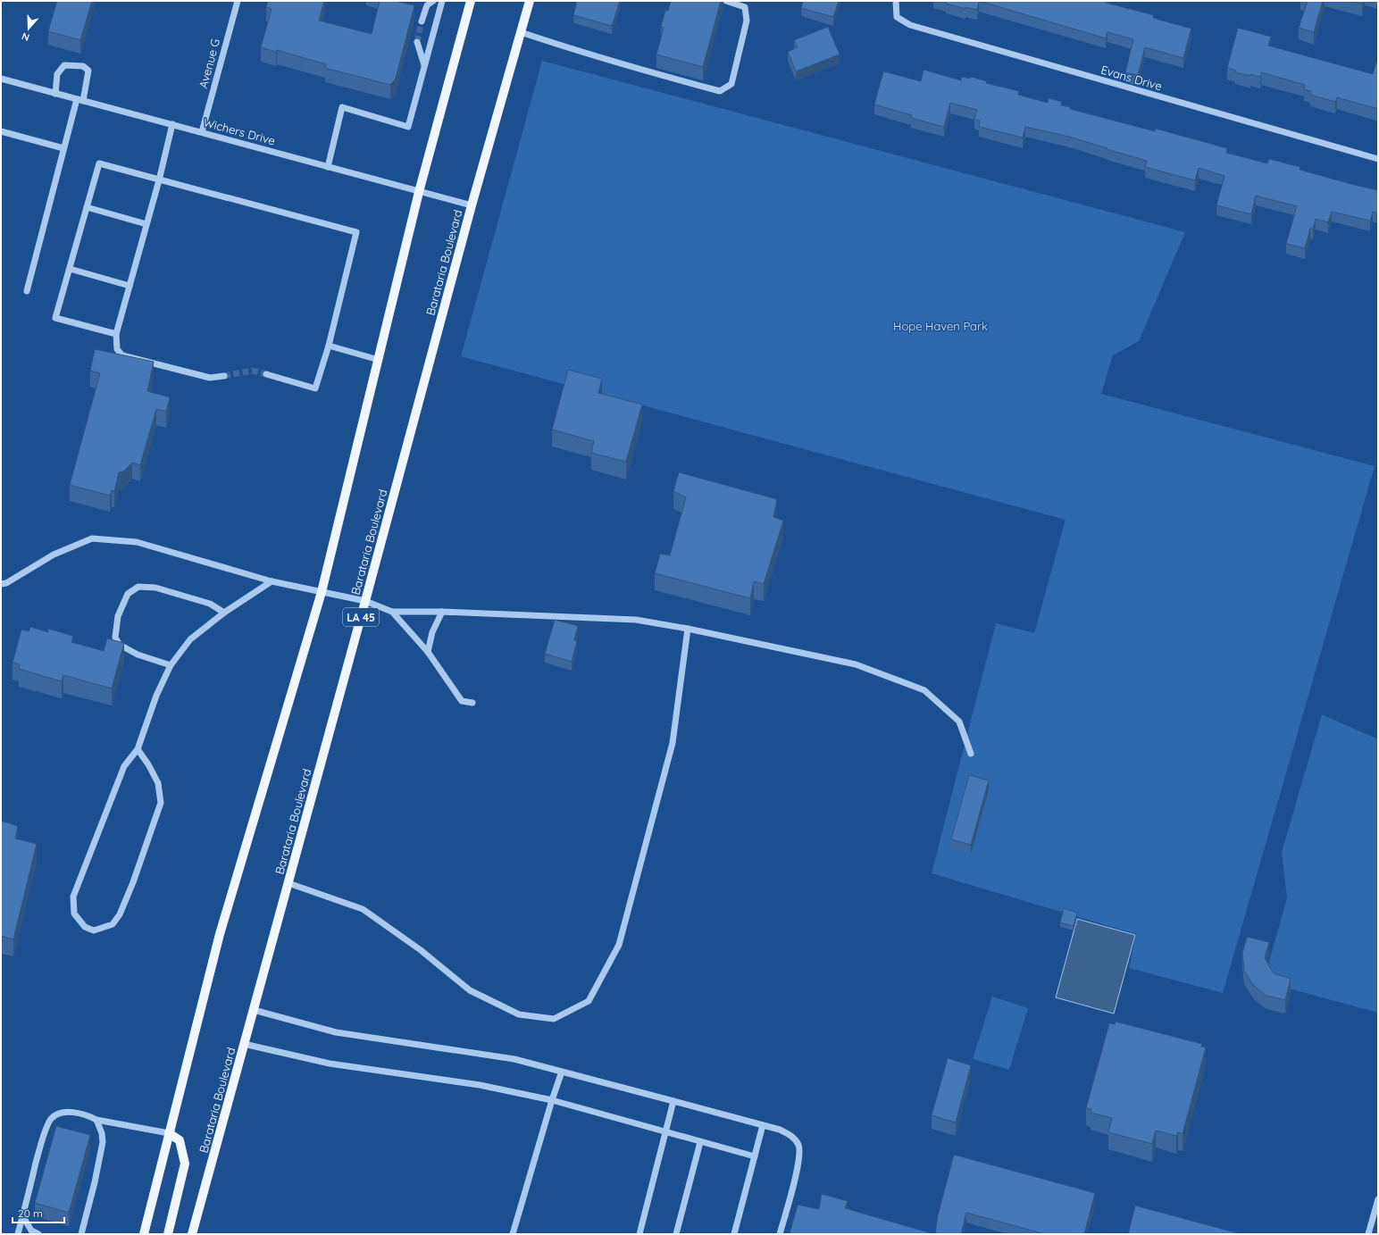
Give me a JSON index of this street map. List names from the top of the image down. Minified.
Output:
{"streets":{"main road":["Barataria Boulevard","LA 45"],"street":["Avenue G","Evans Drive","Wichers Drive"]},"crossings":[["Avenue G","Wichers Drive"],["Wichers Drive","Barataria Boulevard"]],"parks":["Hope Haven Park"],"scale_bar":"20 m","north":"bottom"}
